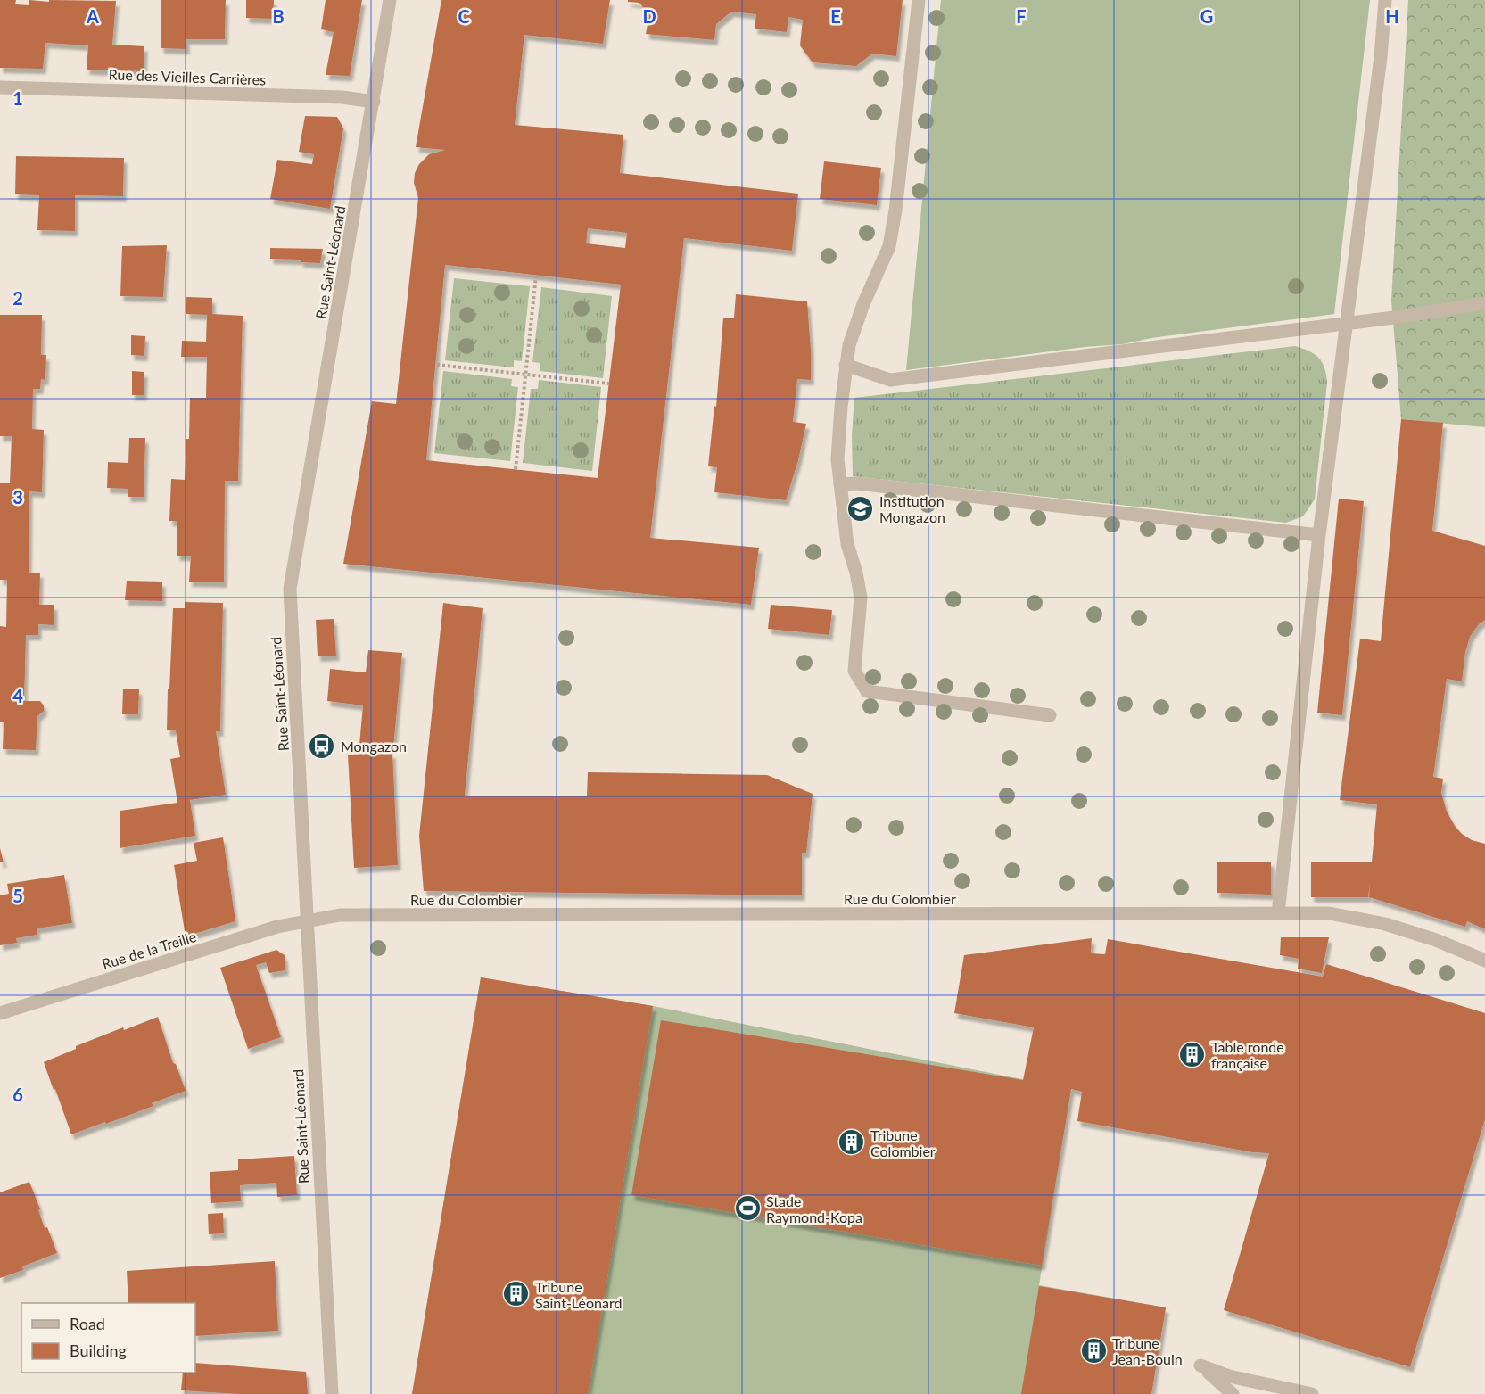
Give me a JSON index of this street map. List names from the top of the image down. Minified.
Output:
{"streets":{"street":["Rue des Vieilles Carrières","Rue Saint-Léonard","Rue du Colombier","Rue de la Treille"]},"crossings":[["Rue des Vieilles Carrières","Rue Saint-Léonard"],["Rue Saint-Léonard","Rue du Colombier"],["Rue Saint-Léonard","Rue de la Treille"],["Rue du Colombier","Rue de la Treille"]],"places":{"school or university":["Institution Mongazon"],"bus stop":["Mongazon"],"building":["Table ronde française","Tribune Colombier","Tribune Saint-Léonard","Tribune Jean-Bouin"],"sports":["Stade Raymond-Kopa"]},"legend":["Road","Building"],"grid":{"columns":["A","B","C","D","E","F","G","H"],"rows":["1","2","3","4","5","6"]}}
